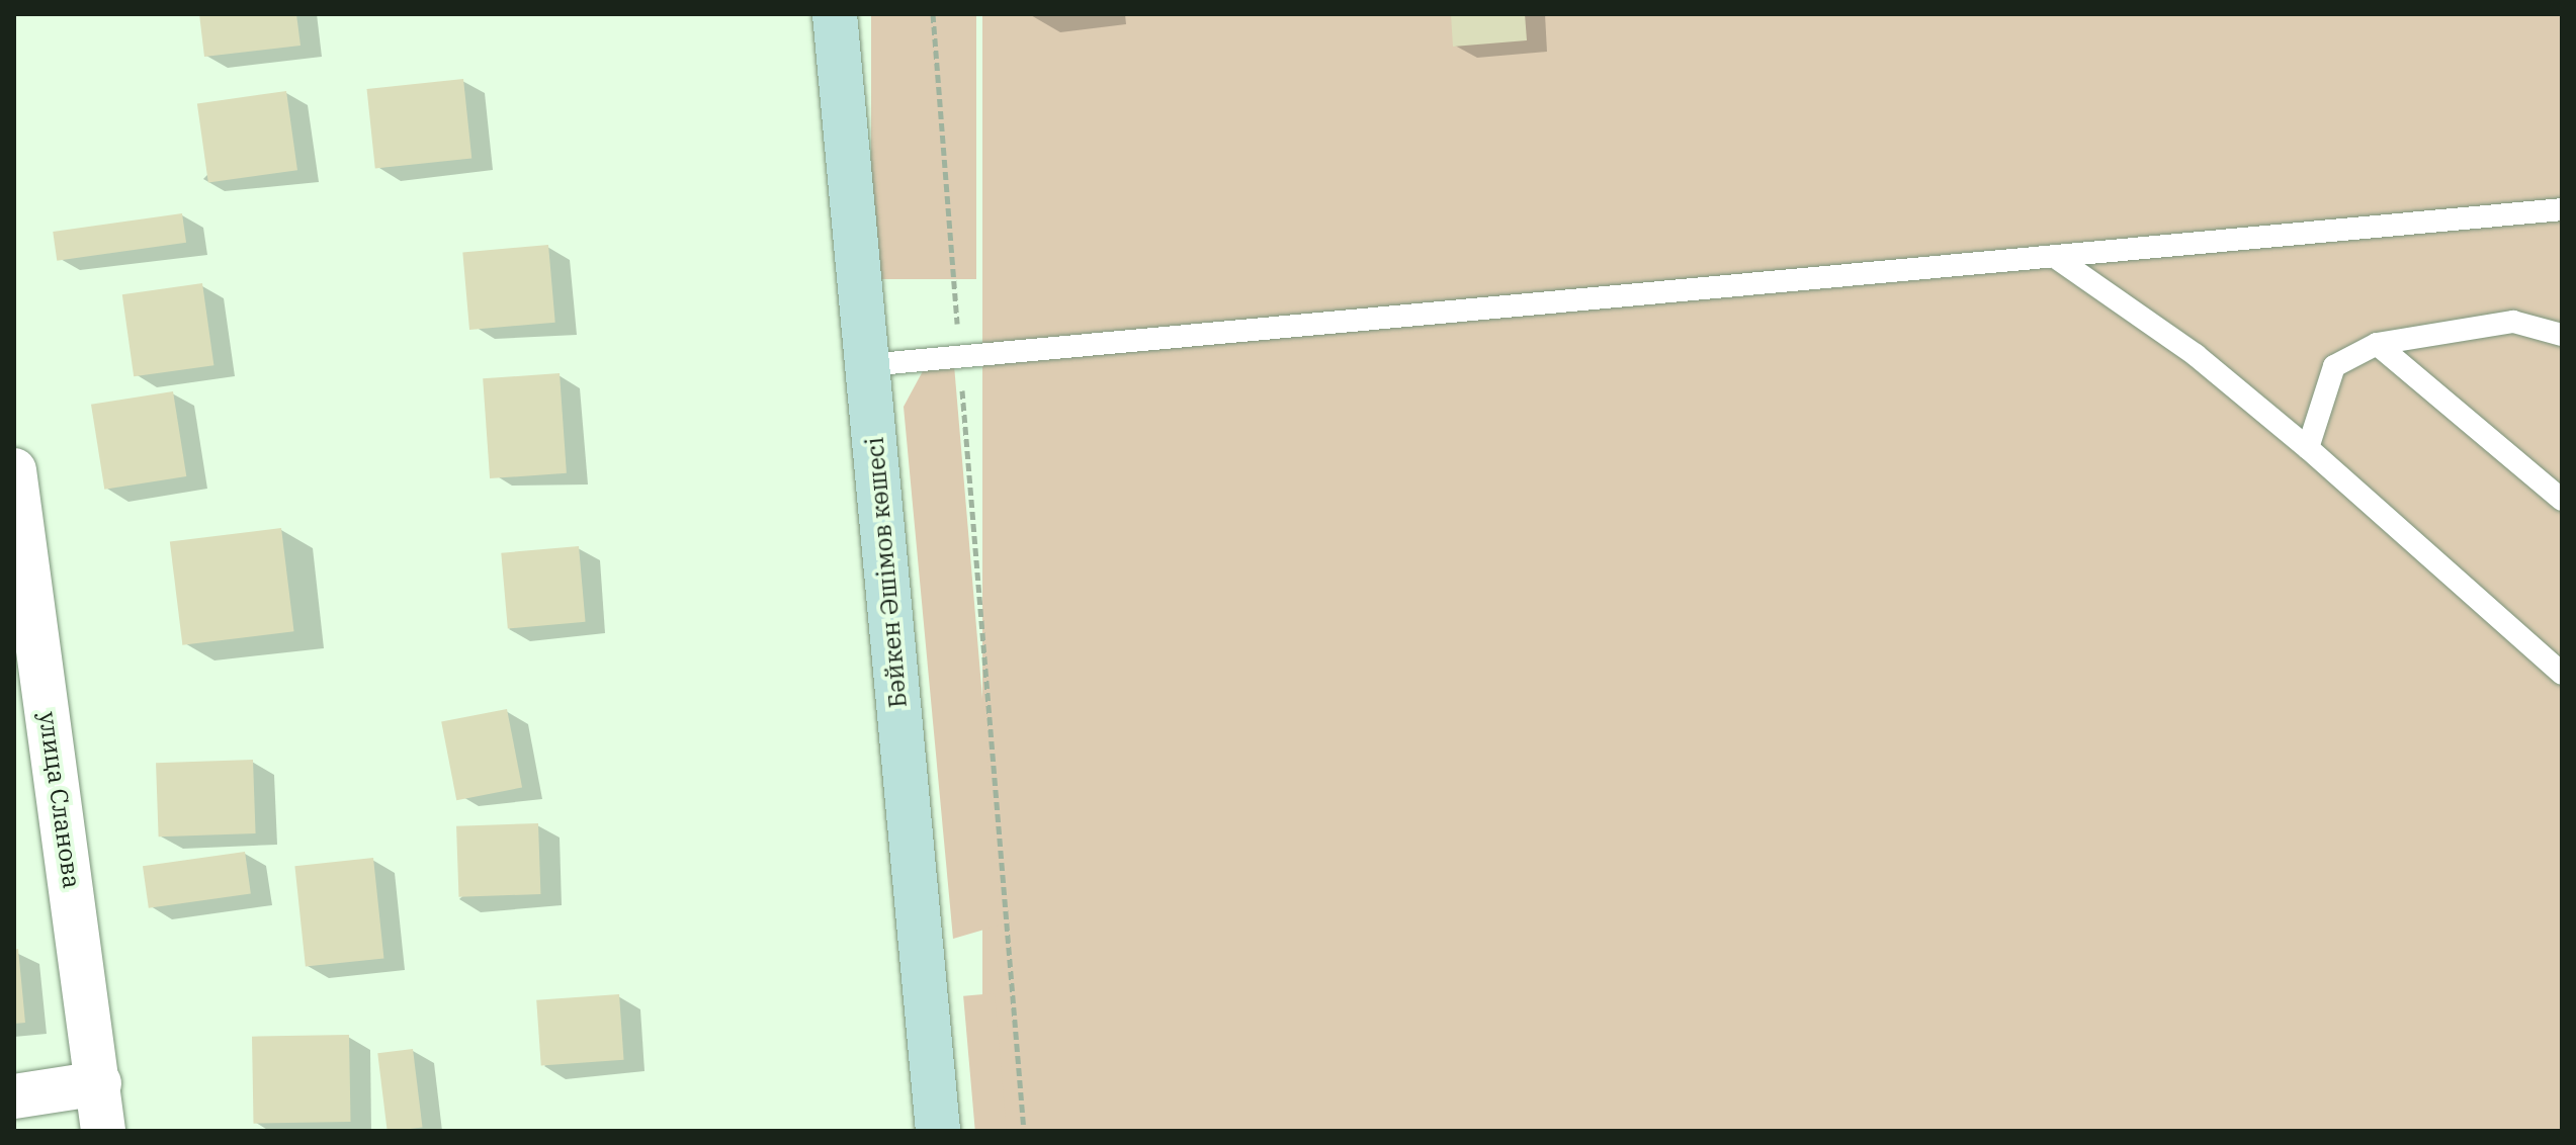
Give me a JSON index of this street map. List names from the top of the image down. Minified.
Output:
{"streets":{"main road":["Бәйкен Әшімов көшесі"],"street":["улица Сланова"]}}
